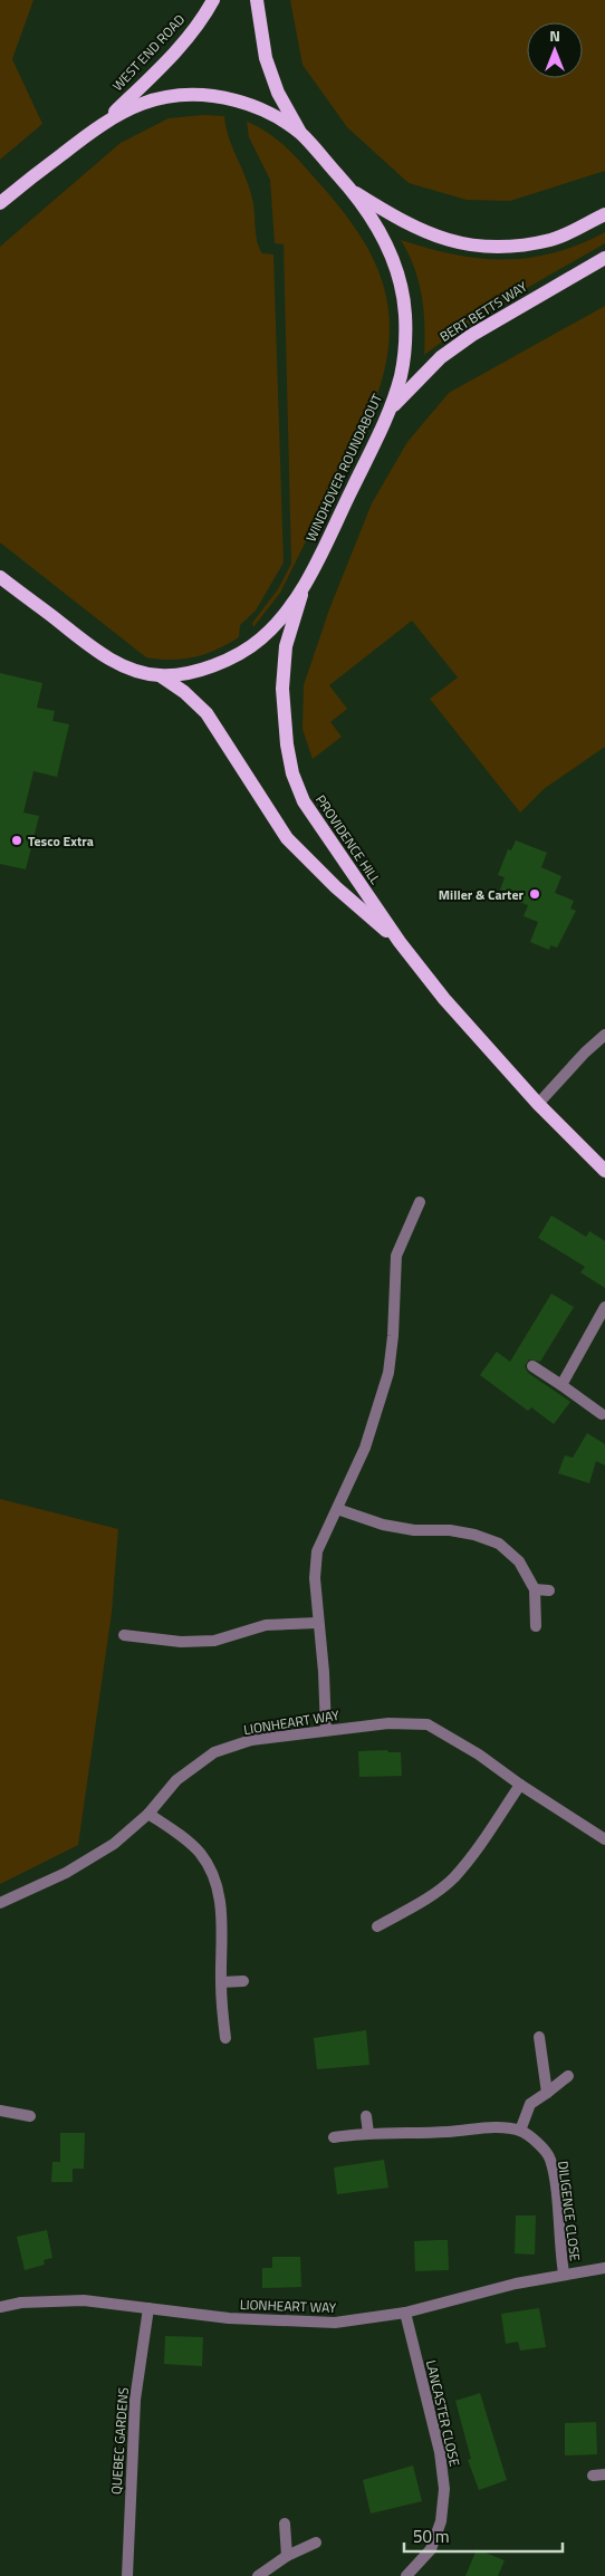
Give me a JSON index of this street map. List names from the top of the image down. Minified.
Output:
{"streets":{"main road":["WEST END ROAD","BERT BETTS WAY","WINDHOVER ROUNDABOUT","PROVIDENCE HILL"],"street":["LIONHEART WAY","DILIGENCE CLOSE","LANCASTER CLOSE","QUEBEC GARDENS"]},"crossings":[["WEST END ROAD","WINDHOVER ROUNDABOUT"],["BERT BETTS WAY","WINDHOVER ROUNDABOUT"],["WINDHOVER ROUNDABOUT","PROVIDENCE HILL"],["LIONHEART WAY","DILIGENCE CLOSE"],["LIONHEART WAY","LANCASTER CLOSE"],["LIONHEART WAY","QUEBEC GARDENS"]],"places":["Tesco Extra","Miller & Carter"],"scale_bar":"50 m","north":"top"}
